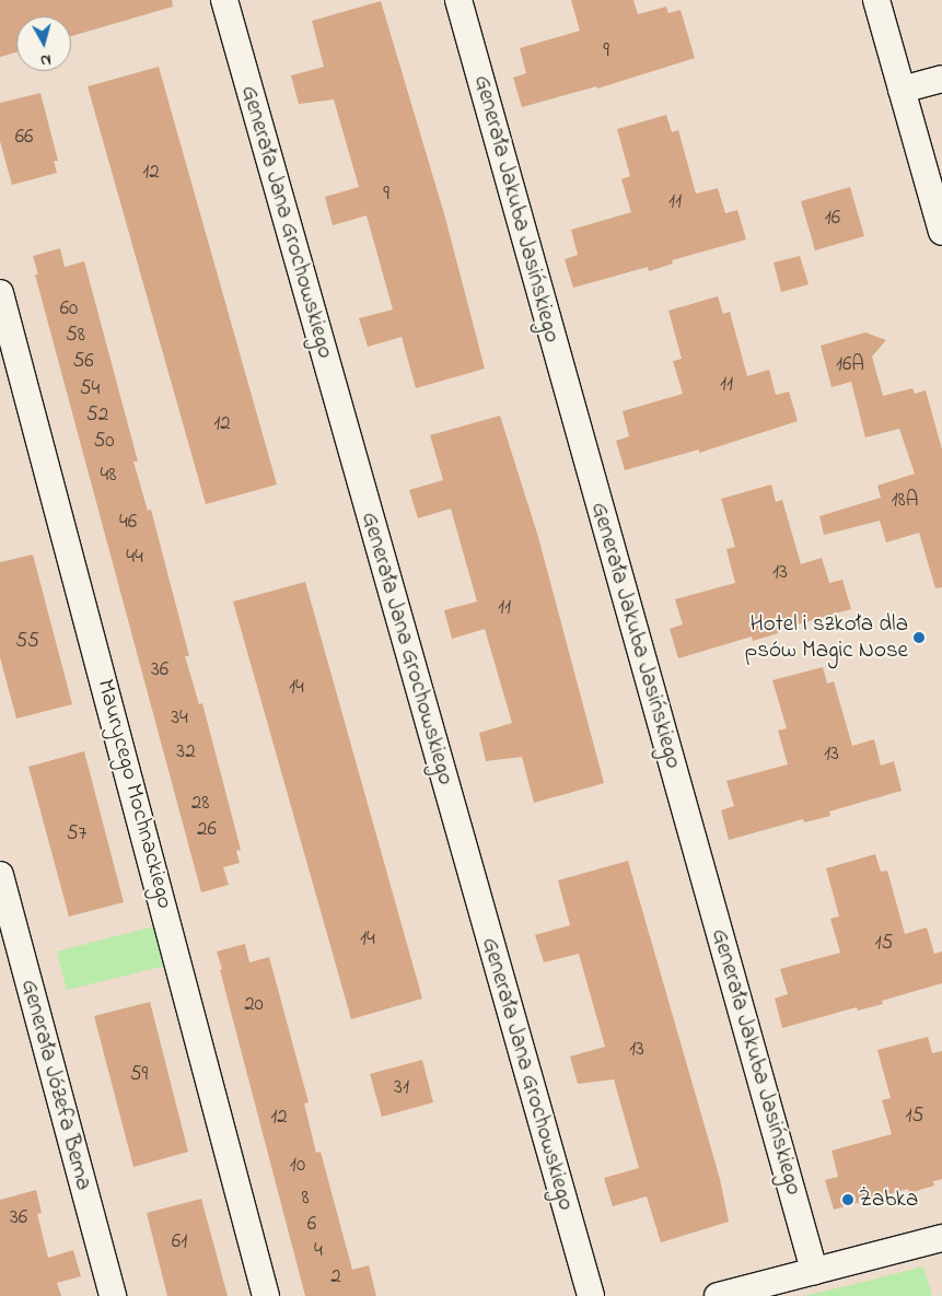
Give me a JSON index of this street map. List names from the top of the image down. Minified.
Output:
{"streets":{"street":["Generała Jakuba Jasińskiego","Generała Jana Grochowskiego","Maurycego Mochnackiego","Generała Józefa Bema"]},"places":["Hotel i szkoła dla psów Magic Nose","Żabka"],"house_numbers":["9","66","12","9","11","16","60","58","56","16A","11","54","52","12","50","48","18A","46","44","13","11","55","36","14","34","32","13","28","26","57","14","15","20","13","59","31","15","12","10","8","36","6","61","4","2"],"north":"bottom"}
